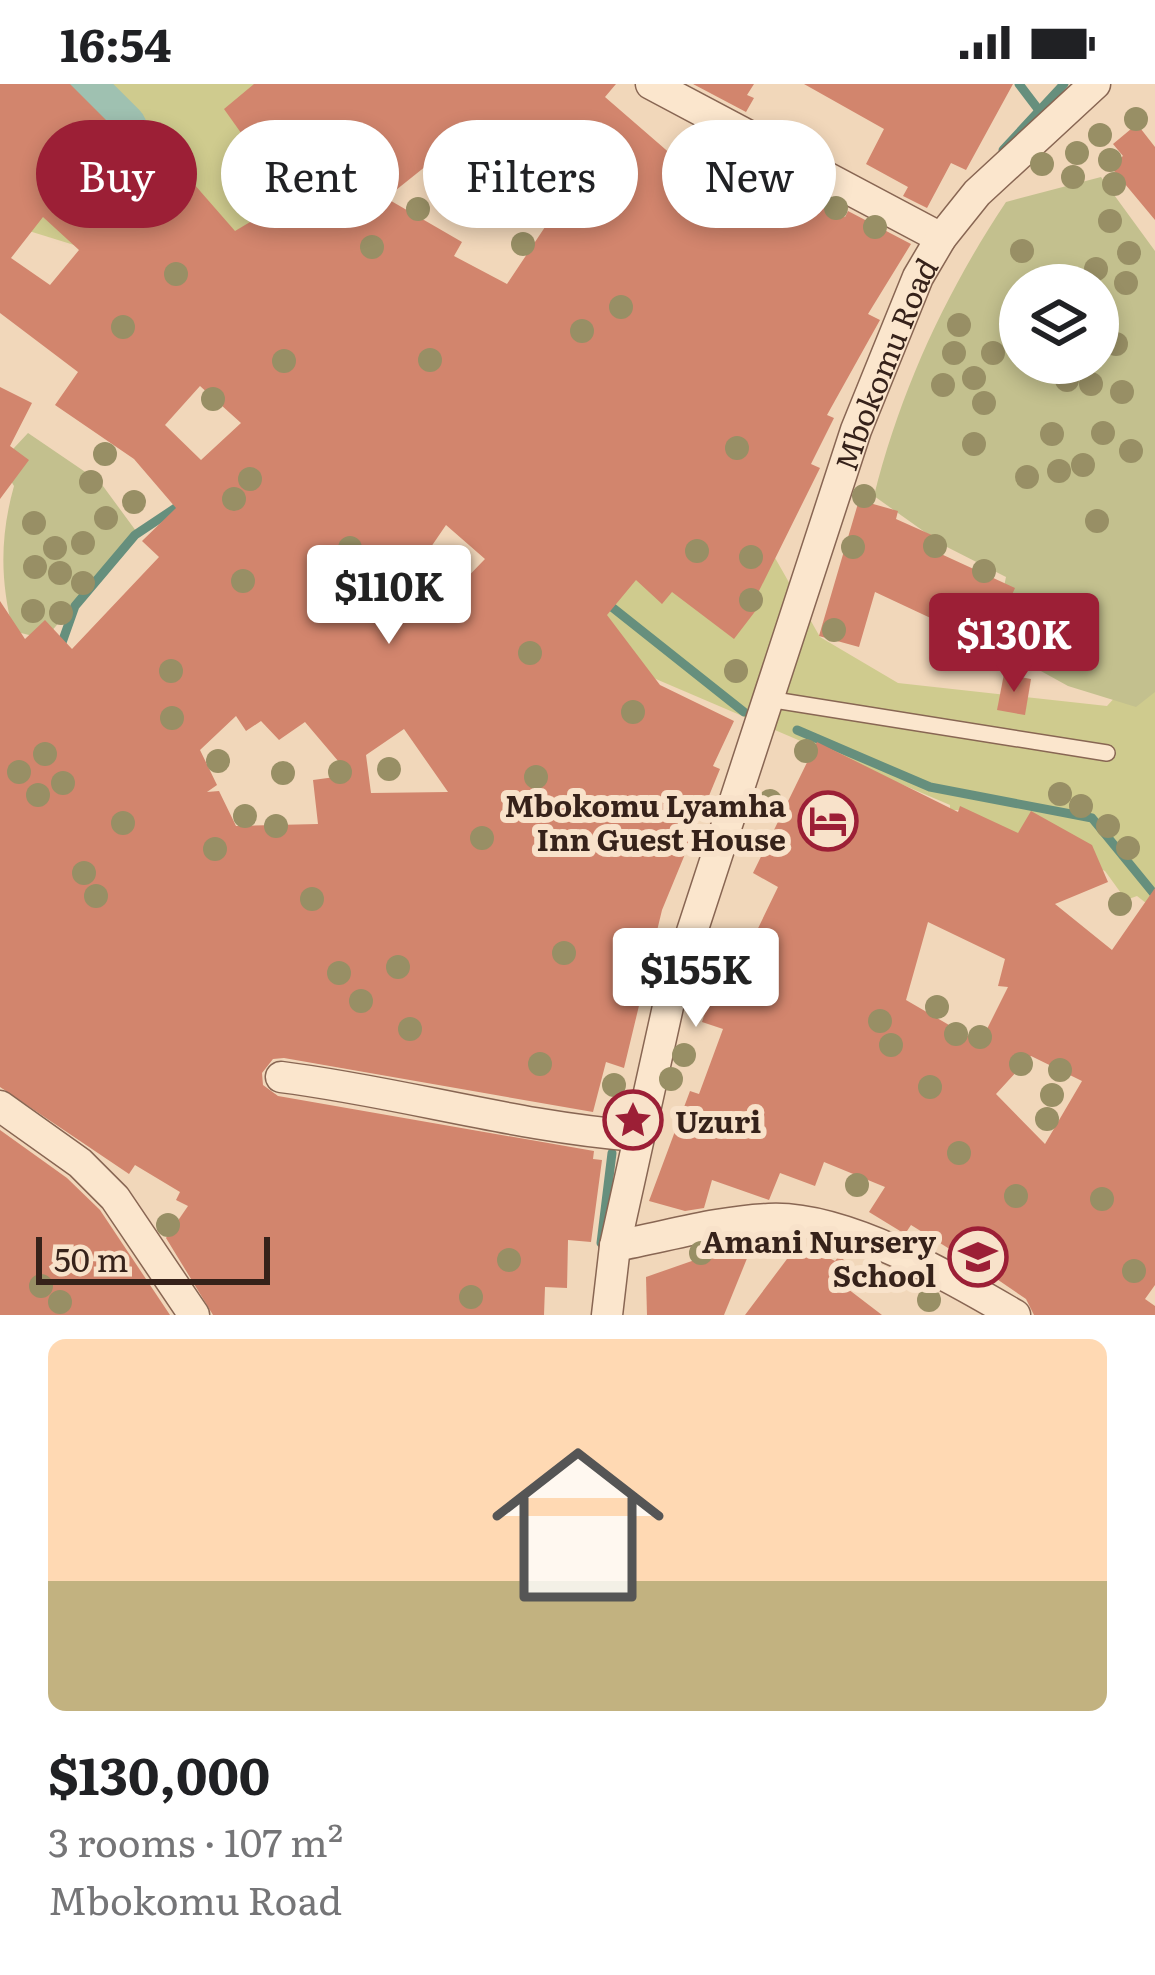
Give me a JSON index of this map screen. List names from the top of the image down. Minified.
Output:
{"streets":{"street":["Mbokomu Road"]},"places":{"hotel":["Mbokomu Lyamha Inn Guest House"],"place":["Uzuri"],"school or university":["Amani Nursery School"]},"scale_bar":"50 m","page":{"status":"16:54","chip":["Buy","Rent","Filters","New"],"price":["$110K","$130K","$155K"],"scale":"50 m","list":[{"name":"$130,000","note":"3 rooms · 107 m² · Mbokomu Road"}]}}
